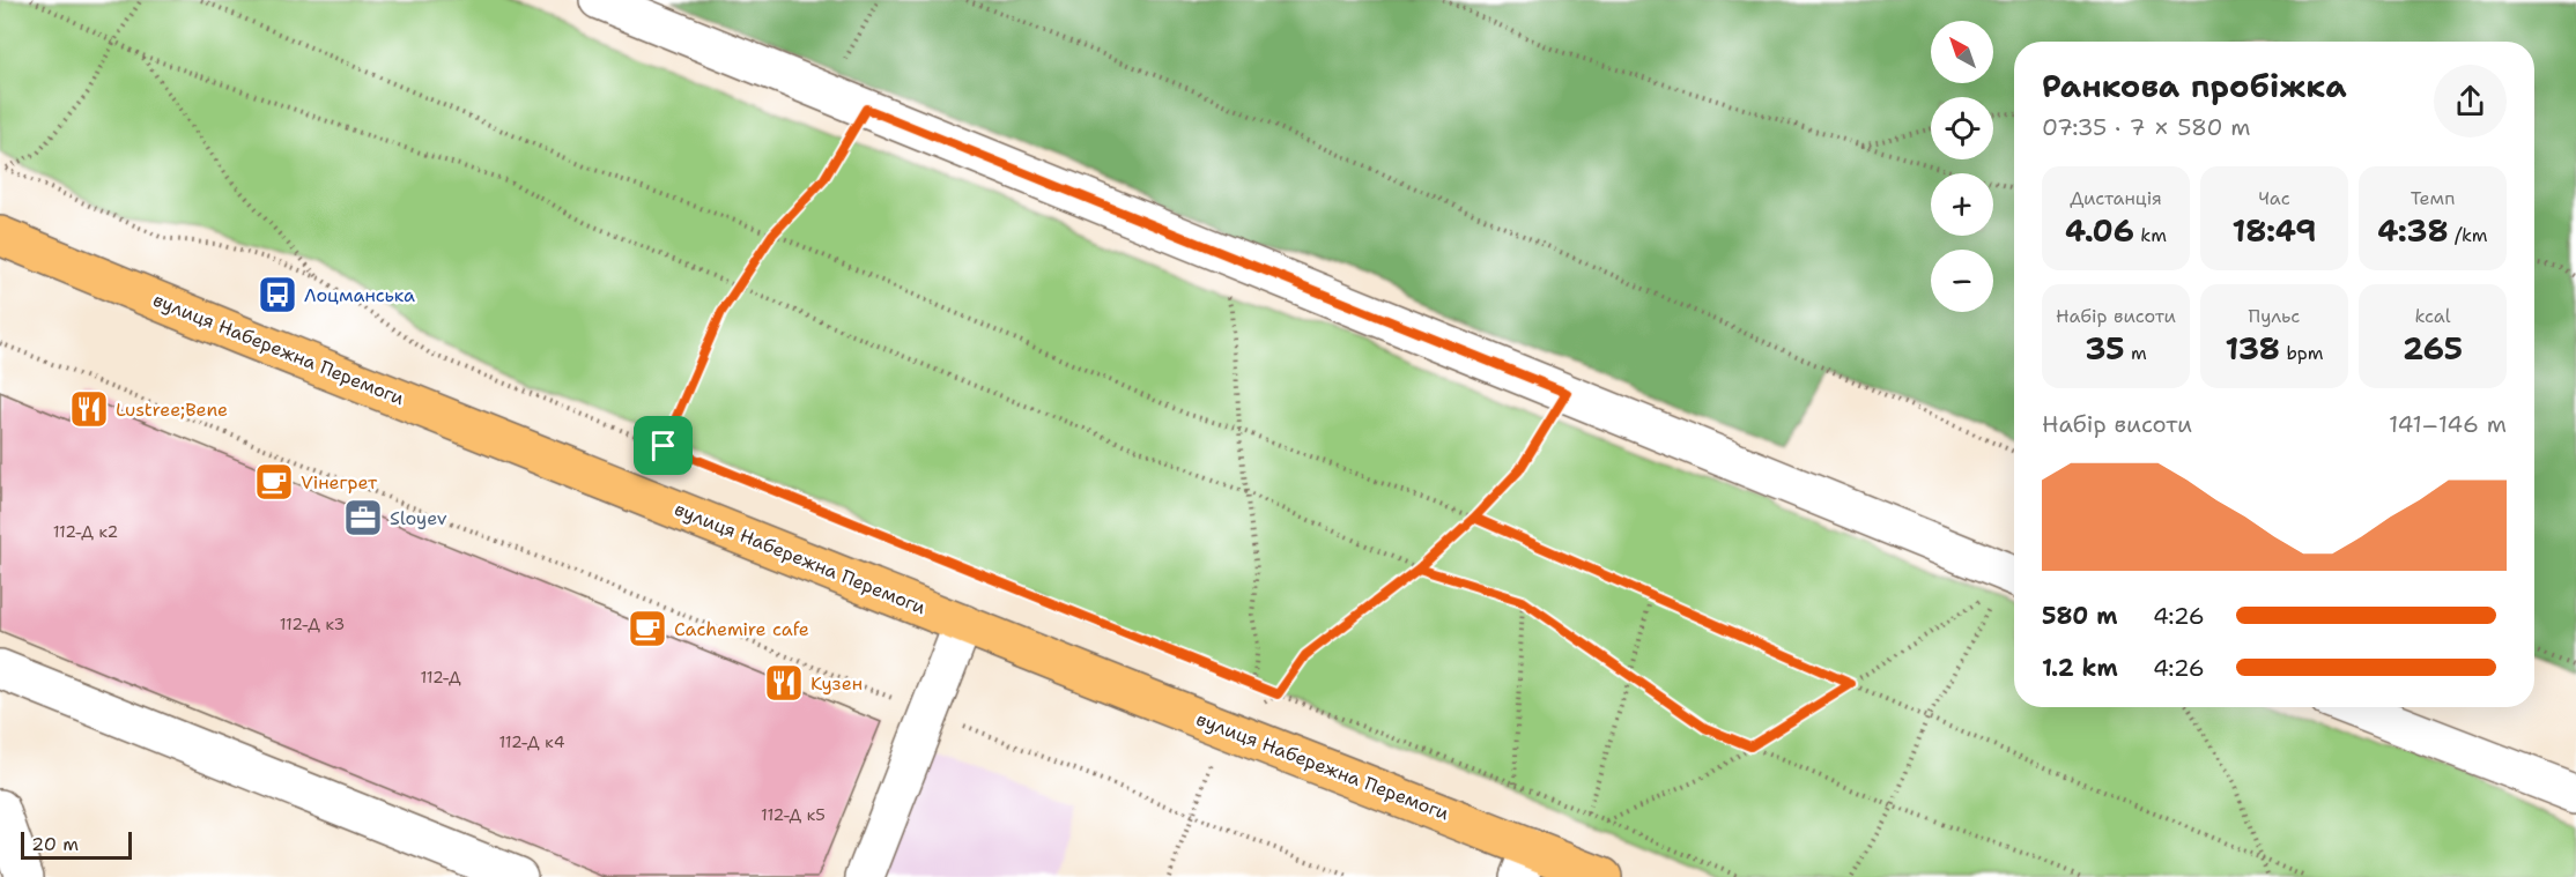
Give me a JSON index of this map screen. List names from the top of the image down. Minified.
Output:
{"streets":{"main road":["вулиця Набережна Перемоги"]},"places":{"bus stop":["Лоцманська"],"restaurant":["Lustree;Bene","Кузен"],"cafe":["Vінегрет","Cachemire cafe"],"office":["Sloyev"]},"house_numbers":["112-Д к2","112-Д к3","112-Д","112-Д к4","112-Д к5"],"scale_bar":"20 m","north":"top left","page":{"map_buttons":["+","−"],"heading":["Ранкова пробіжка","07:35 · 7 × 580 m"],"stats":[["Дистанція","4.06 km"],["Час","18:49"],["Темп","4:38 /km"],["Набір висоти","35 m"],["Пульс","138 bpm"],["kcal","265"]],"chart":["Набір висоти","141–146 m"],"list":[{"name":"580 m","note":"4:26"},{"name":"1.2 km","note":"4:26"}],"scale":"20 m"}}
